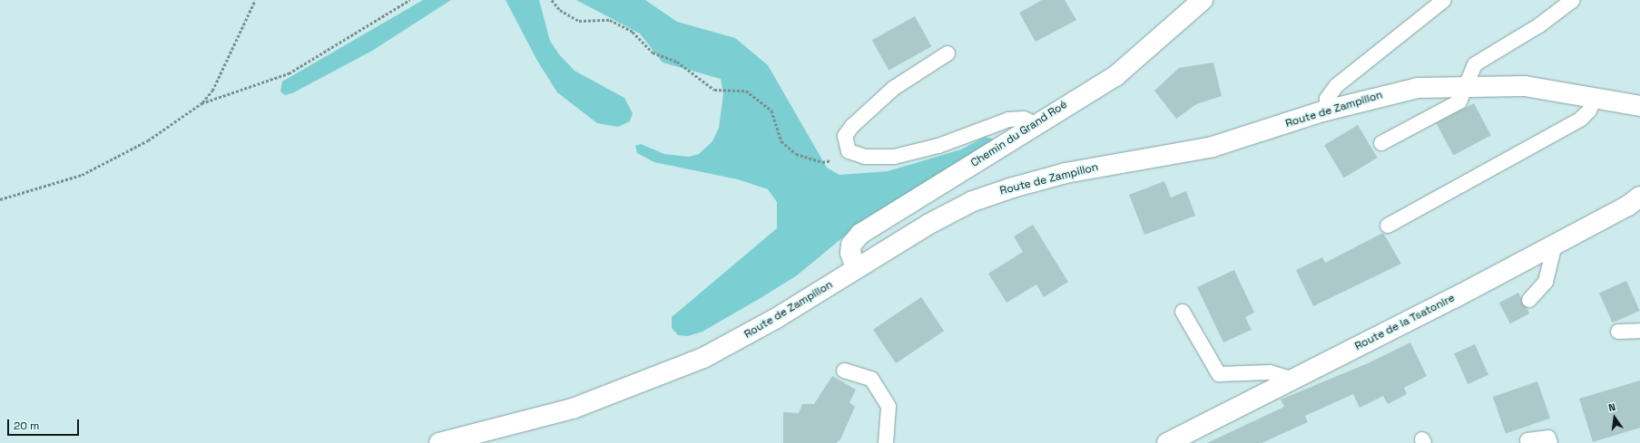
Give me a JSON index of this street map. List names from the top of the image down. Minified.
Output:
{"streets":{"street":["Route de Zampillon","Chemin du Grand Roé","Route de la Tsatonire"]},"crossings":[["Route de Zampillon","Chemin du Grand Roé"]],"scale_bar":"20 m","north":"top"}
